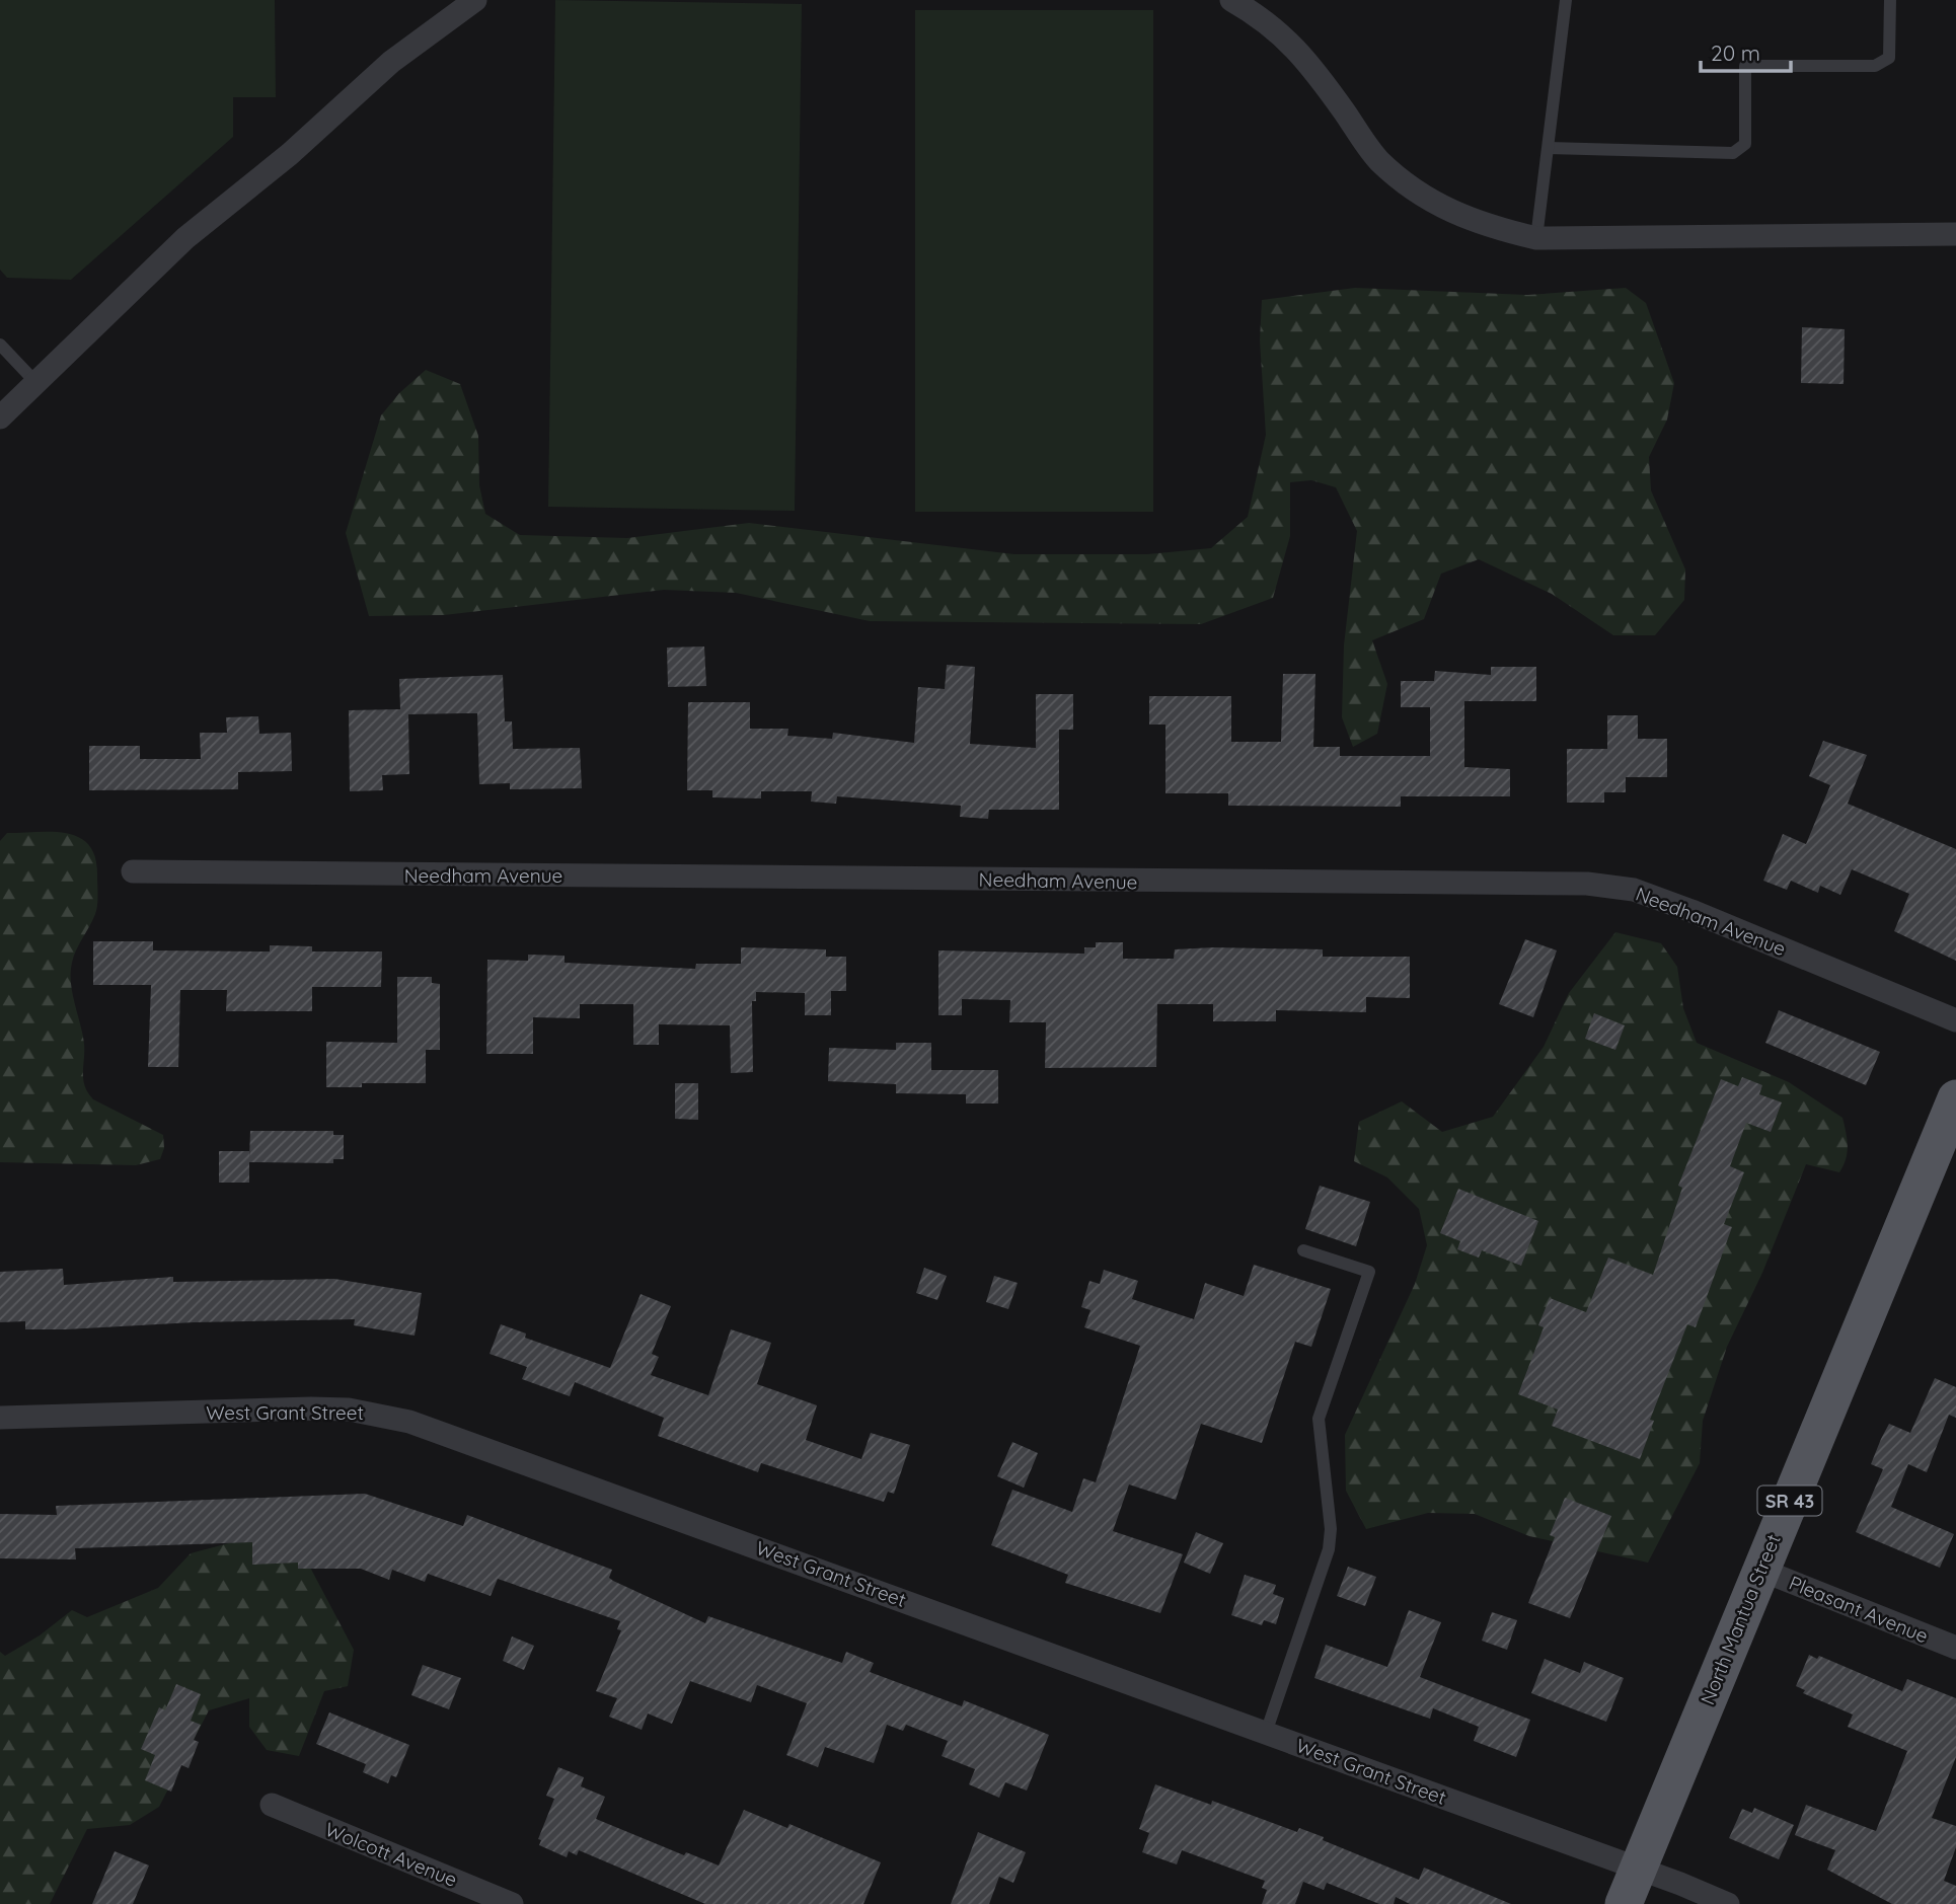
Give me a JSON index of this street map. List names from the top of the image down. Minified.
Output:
{"streets":{"main road":["SR 43","North Mantua Street"],"street":["Needham Avenue","West Grant Street","Pleasant Avenue","Wolcott Avenue"]},"crossings":[["West Grant Street","North Mantua Street"],["Pleasant Avenue","North Mantua Street"]],"scale_bar":"20 m"}
